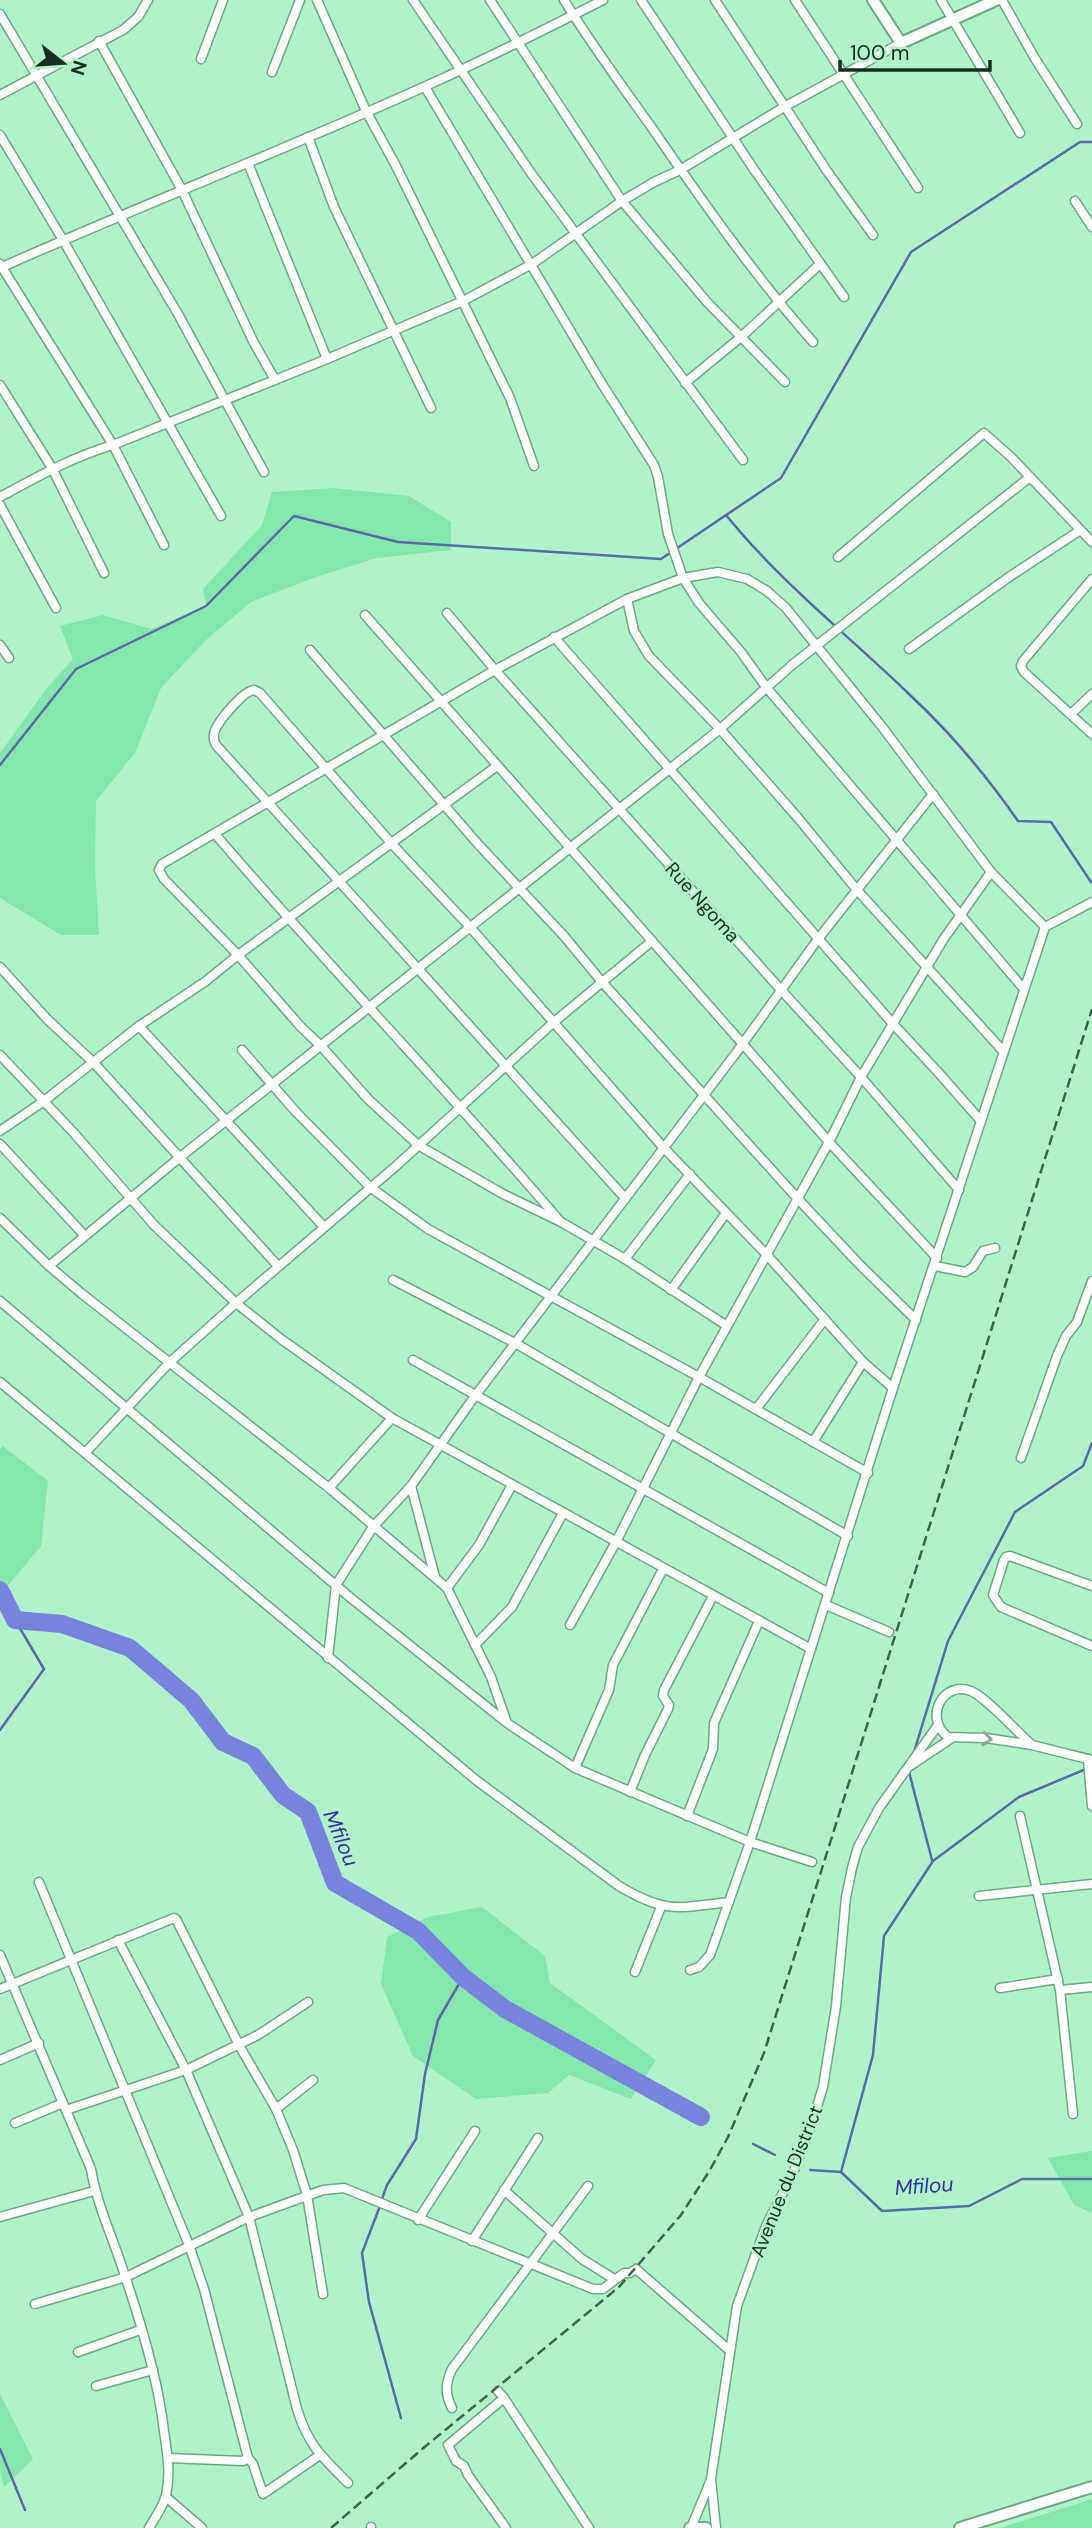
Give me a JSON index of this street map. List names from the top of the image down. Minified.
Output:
{"streets":{"street":["Rue Ngoma","Avenue du District"]},"water":["Mfilou"],"scale_bar":"100 m","north":"right"}
